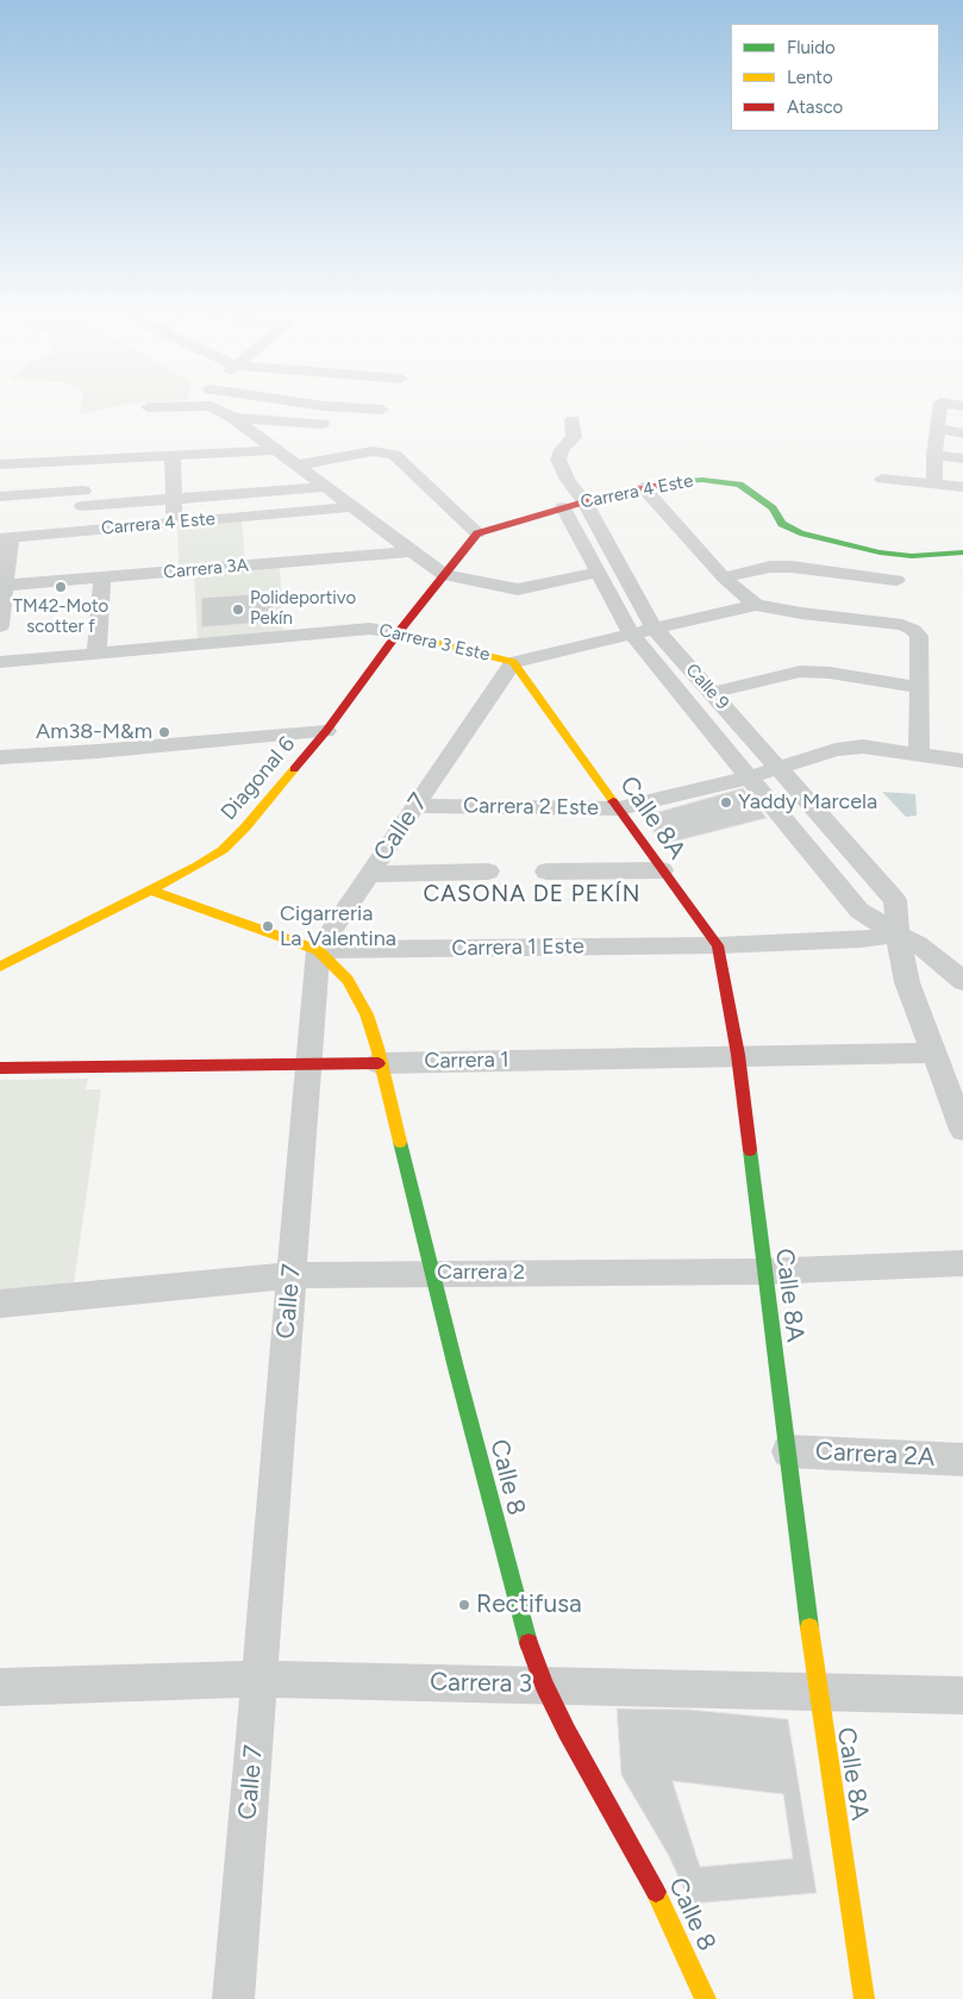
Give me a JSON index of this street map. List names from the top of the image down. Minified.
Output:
{"streets":{"main road":["Carrera 4 Este","Carrera 3 Este","Diagonal 6","Calle 8A","Carrera 1 Este","Carrera 1","Calle 8"],"street":["Carrera 3A","Calle 9","Carrera 2 Este","Calle 7","Carrera 2","Carrera 2A","Carrera 3"]},"crossings":[["Carrera 4 Este","Calle 9"],["Carrera 4 Este","Diagonal 6"],["Carrera 3 Este","Calle 9"],["Carrera 3 Este","Diagonal 6"],["Carrera 3 Este","Calle 8A"],["Carrera 3 Este","Calle 7"],["Calle 9","Carrera 2 Este"],["Calle 9","Carrera 1 Este"],["Calle 9","Carrera 1"],["Diagonal 6","Carrera 1 Este"],["Carrera 2 Este","Calle 8A"],["Carrera 2 Este","Calle 7"],["Calle 8A","Calle 7"],["Calle 8A","Carrera 1 Este"],["Calle 8A","Carrera 1"],["Calle 8A","Carrera 2"],["Calle 8A","Carrera 2A"],["Calle 8A","Carrera 3"],["Calle 7","Carrera 1 Este"],["Calle 7","Carrera 1"],["Calle 7","Carrera 2"],["Calle 7","Calle 8"],["Calle 7","Carrera 3"],["Carrera 1 Este","Calle 8"],["Carrera 1","Calle 8"],["Carrera 2","Calle 8"],["Calle 8","Carrera 3"]],"districts":["CASONA DE PEKÍN"],"places":["TM42-Moto scotter f","Polideportivo Pekín","Am38-M&m","Yaddy Marcela","Cigarreria La Valentina","Rectifusa"],"legend":["Fluido","Lento","Atasco"]}
